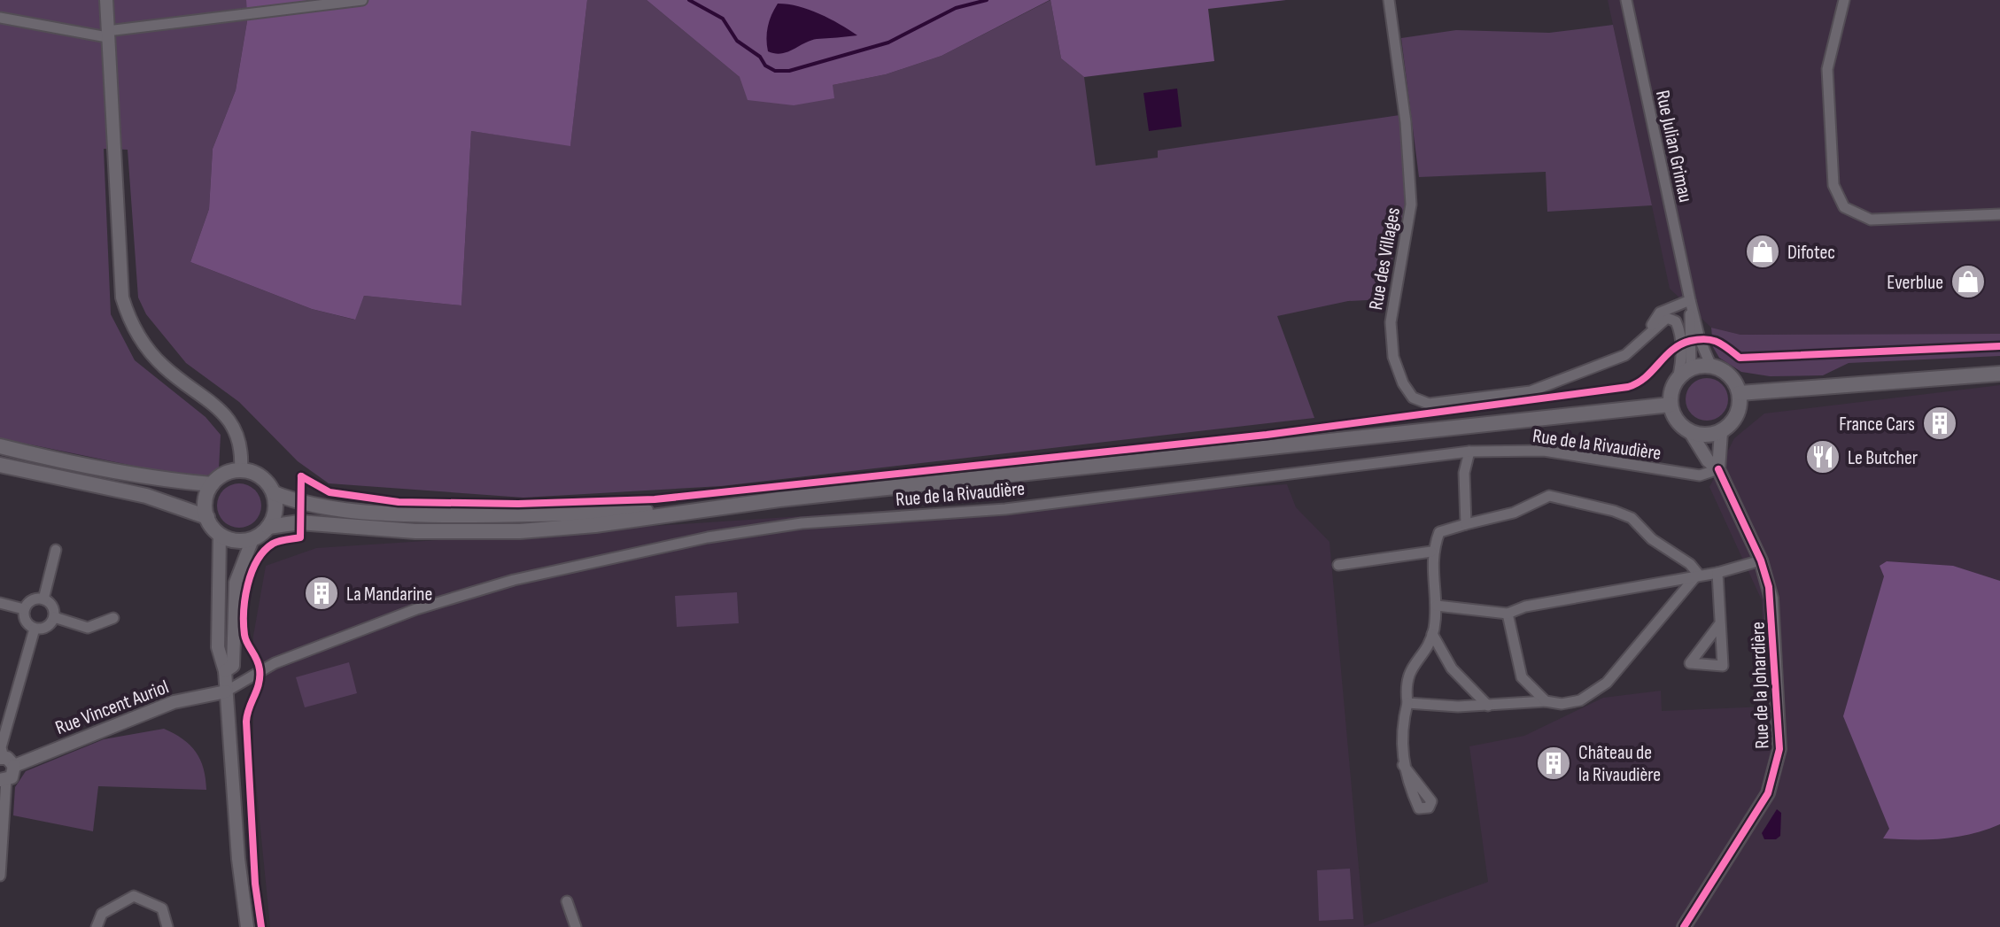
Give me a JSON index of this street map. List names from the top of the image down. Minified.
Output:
{"streets":{"street":["Rue Julian Grimau","Rue des Villages","Rue de la Rivaudière","Rue de la Johardière","Rue Vincent Auriol"]},"crossings":[["Rue Julian Grimau","Rue de la Johardière"],["Rue de la Rivaudière","Rue de la Johardière"],["Rue de la Rivaudière","Rue Vincent Auriol"]],"places":{"shop":["Difotec","Everblue"],"building":["France Cars","La Mandarine","Château de la Rivaudière"],"restaurant":["Le Butcher"]}}
